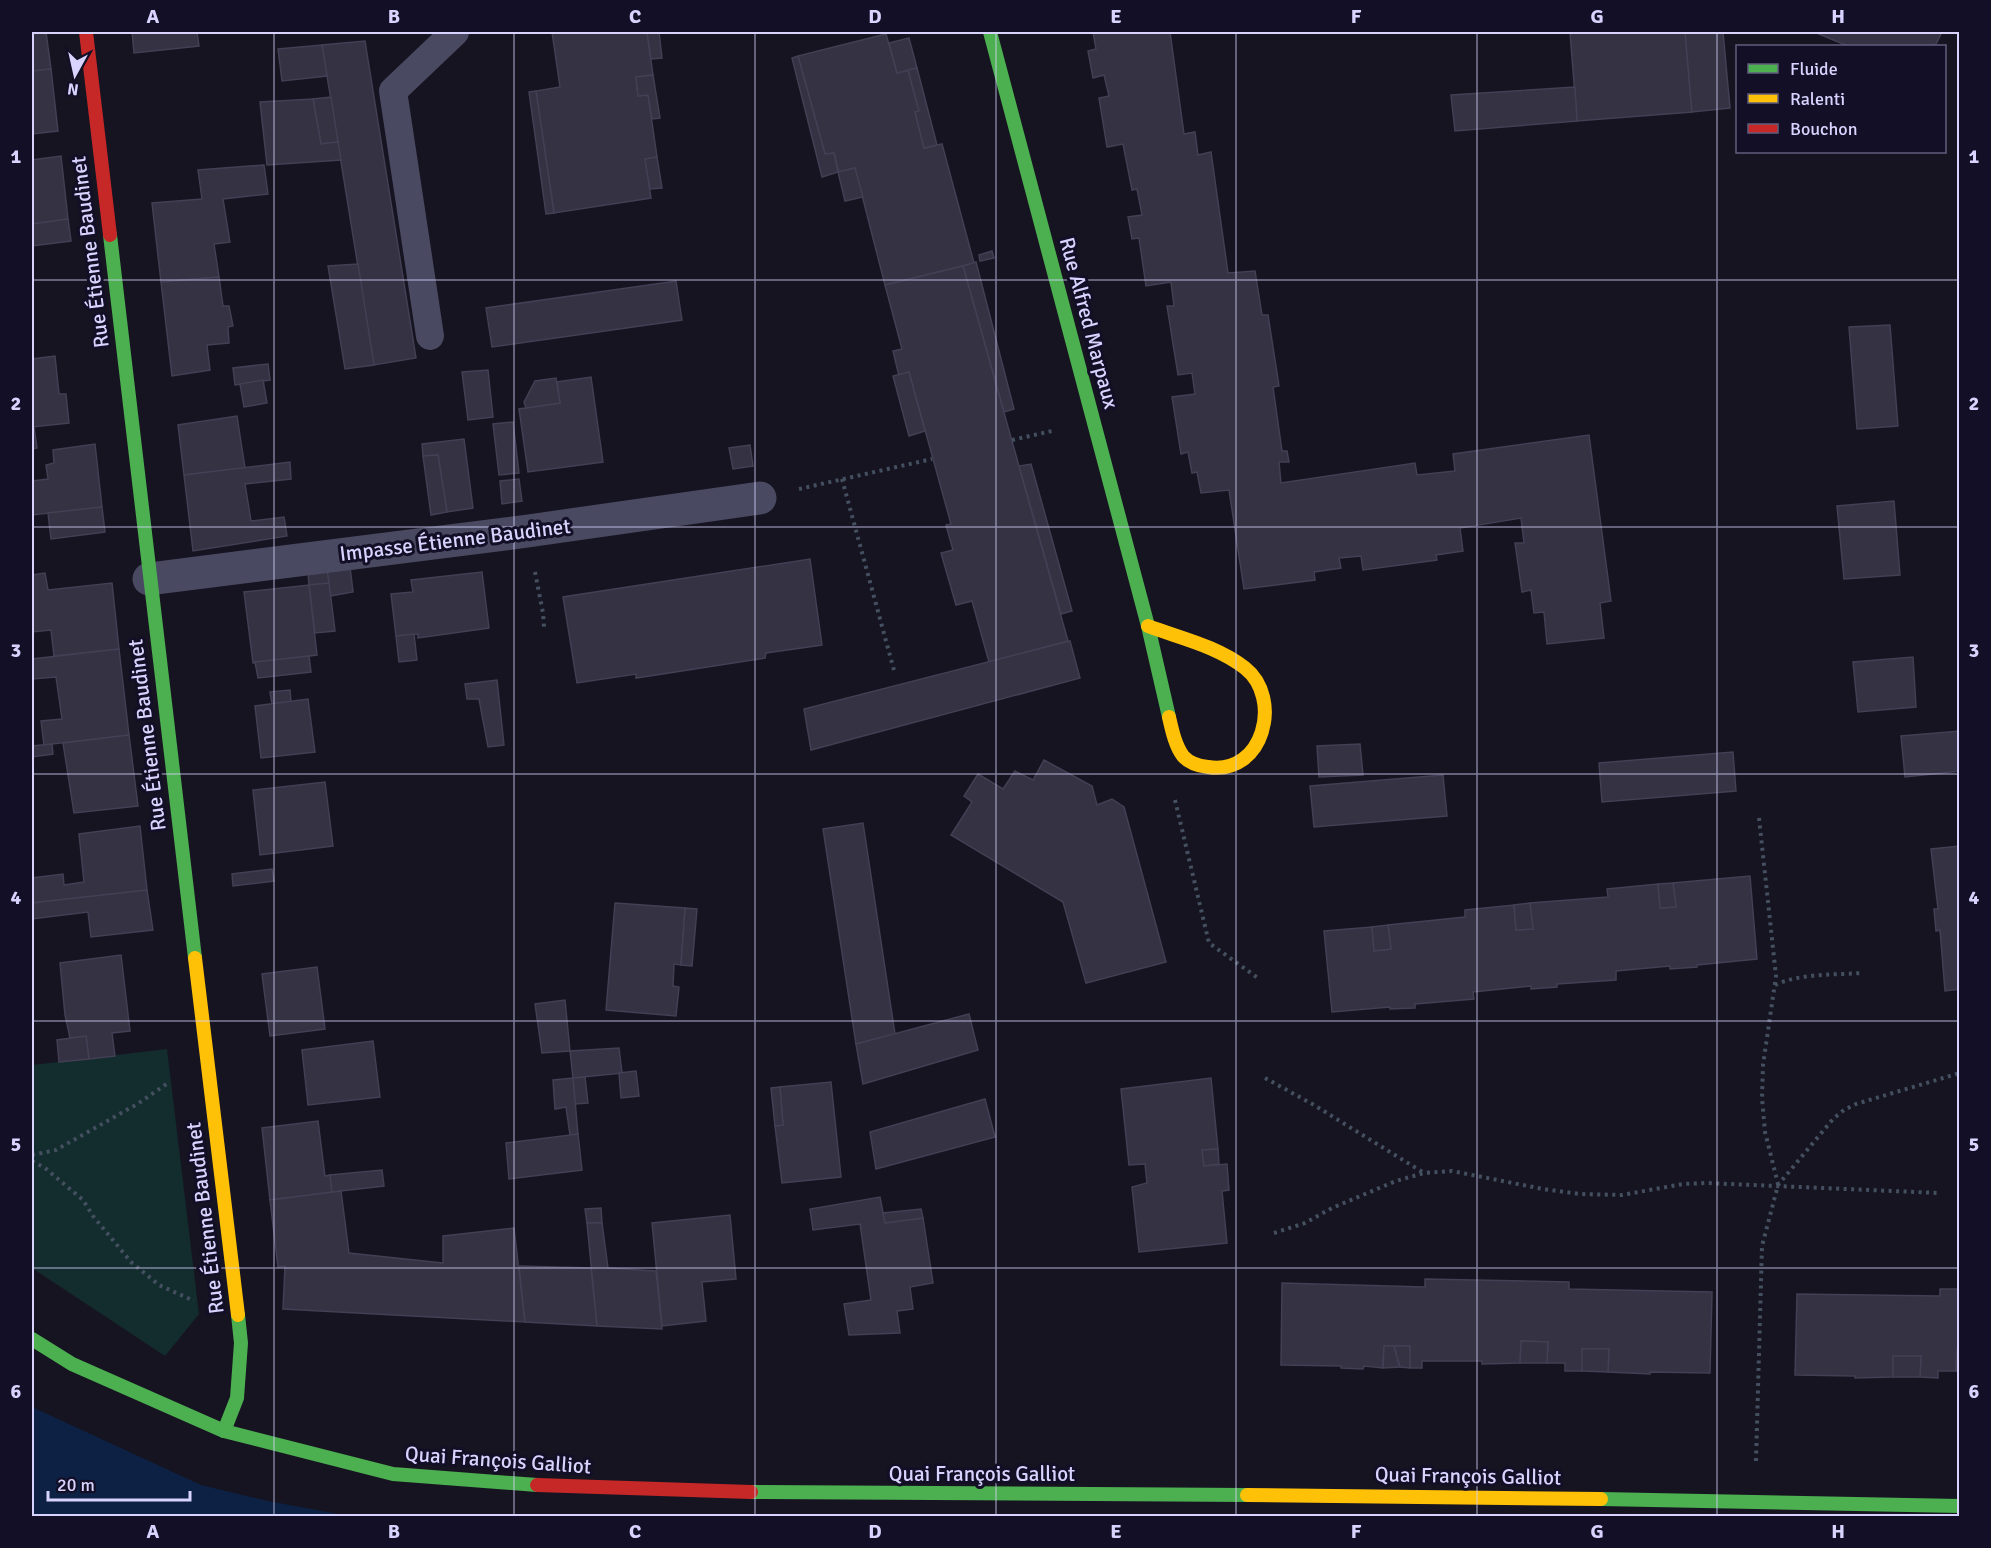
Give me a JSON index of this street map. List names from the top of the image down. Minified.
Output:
{"streets":{"street":["Rue Étienne Baudinet","Rue Alfred Marpaux","Impasse Étienne Baudinet","Quai François Galliot"]},"crossings":[["Rue Étienne Baudinet","Impasse Étienne Baudinet"],["Rue Étienne Baudinet","Quai François Galliot"]],"legend":["Fluide","Ralenti","Bouchon"],"scale_bar":"20 m","north":"bottom","grid":{"columns":["A","B","C","D","E","F","G","H"],"rows":["1","2","3","4","5","6"]}}
